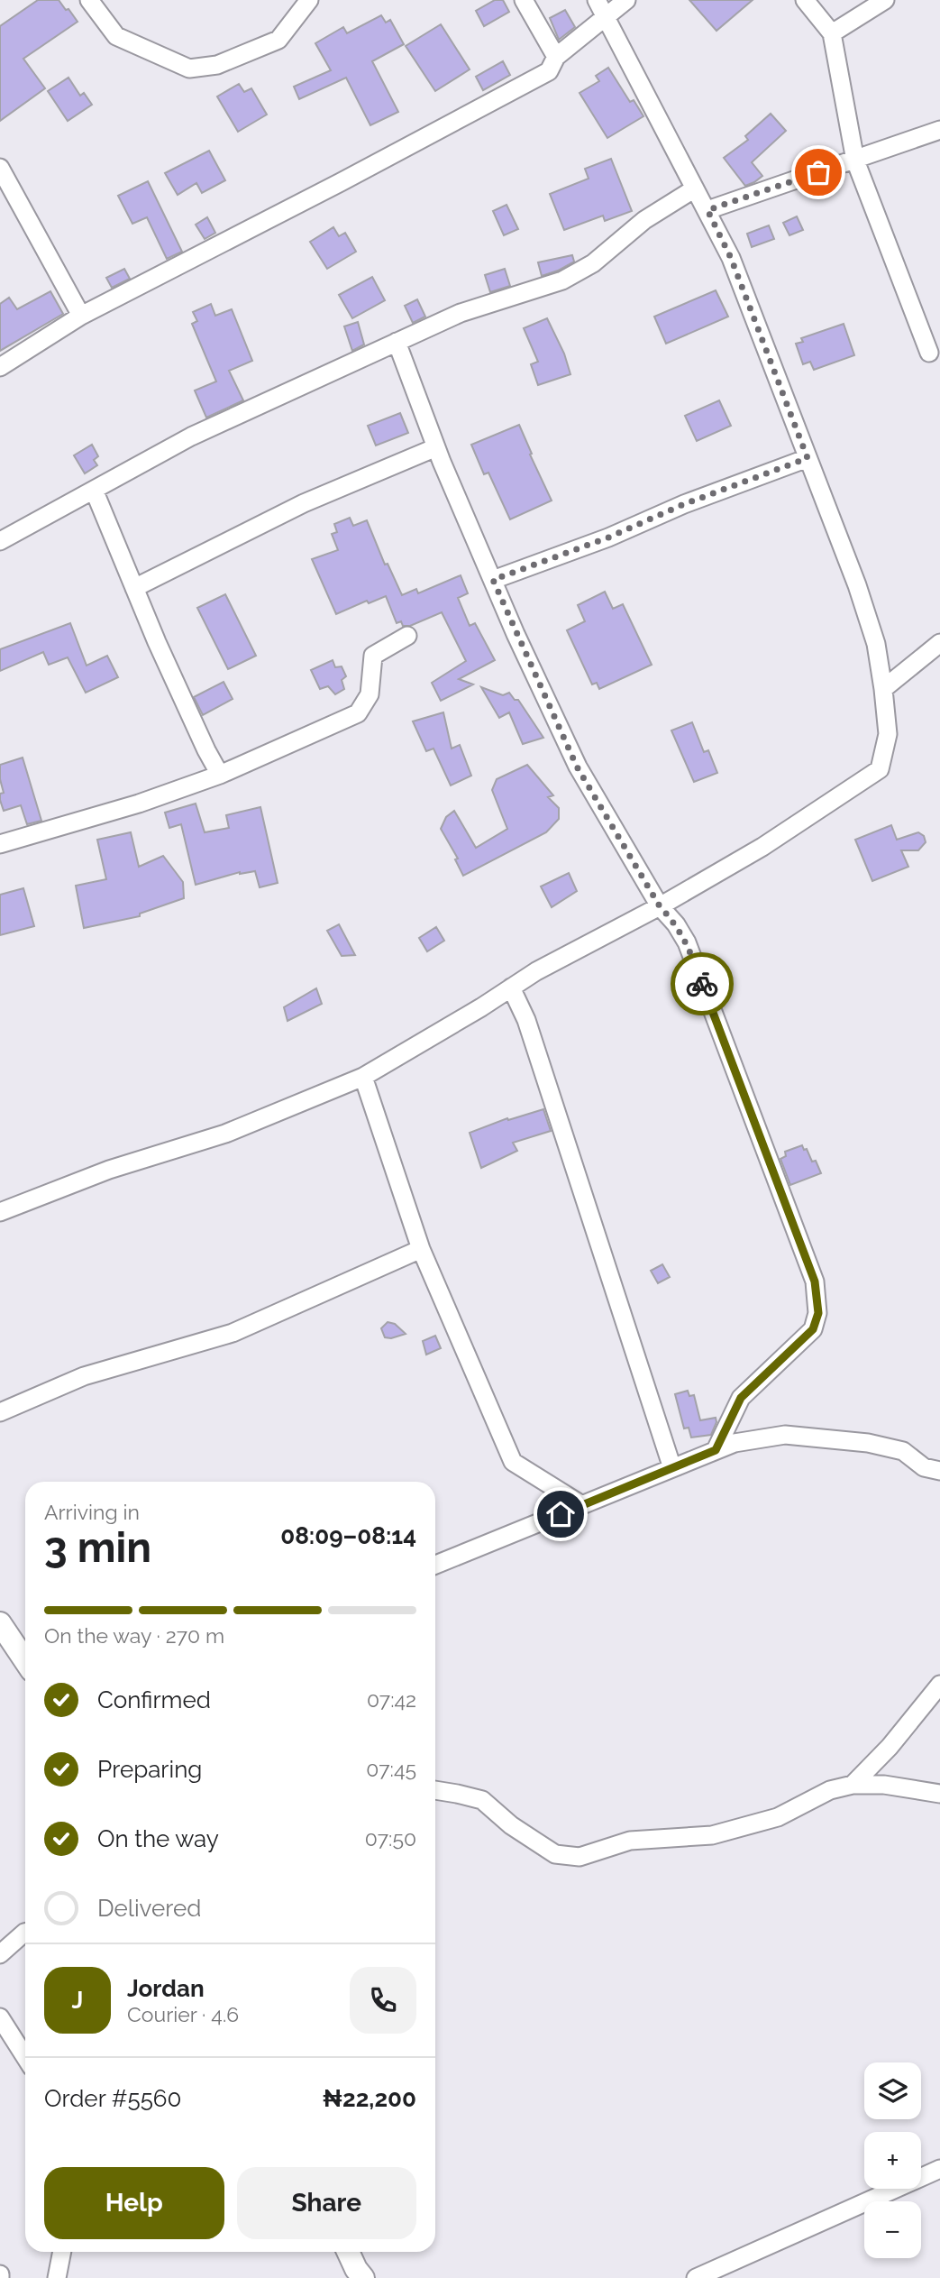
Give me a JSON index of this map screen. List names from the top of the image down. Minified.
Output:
{"page":{"heading":["3 min","Arriving in","08:09–08:14"],"panel":["Jordan","Courier · 4.6","Order #5560","₦22,200"],"bar":"On the way · 270 m","list":[["Confirmed","07:42"],["Preparing","07:45"],["On the way","07:50"],"Delivered"],"round":"J","map_buttons":["+","−"],"buttons":["Help","Share"]}}
